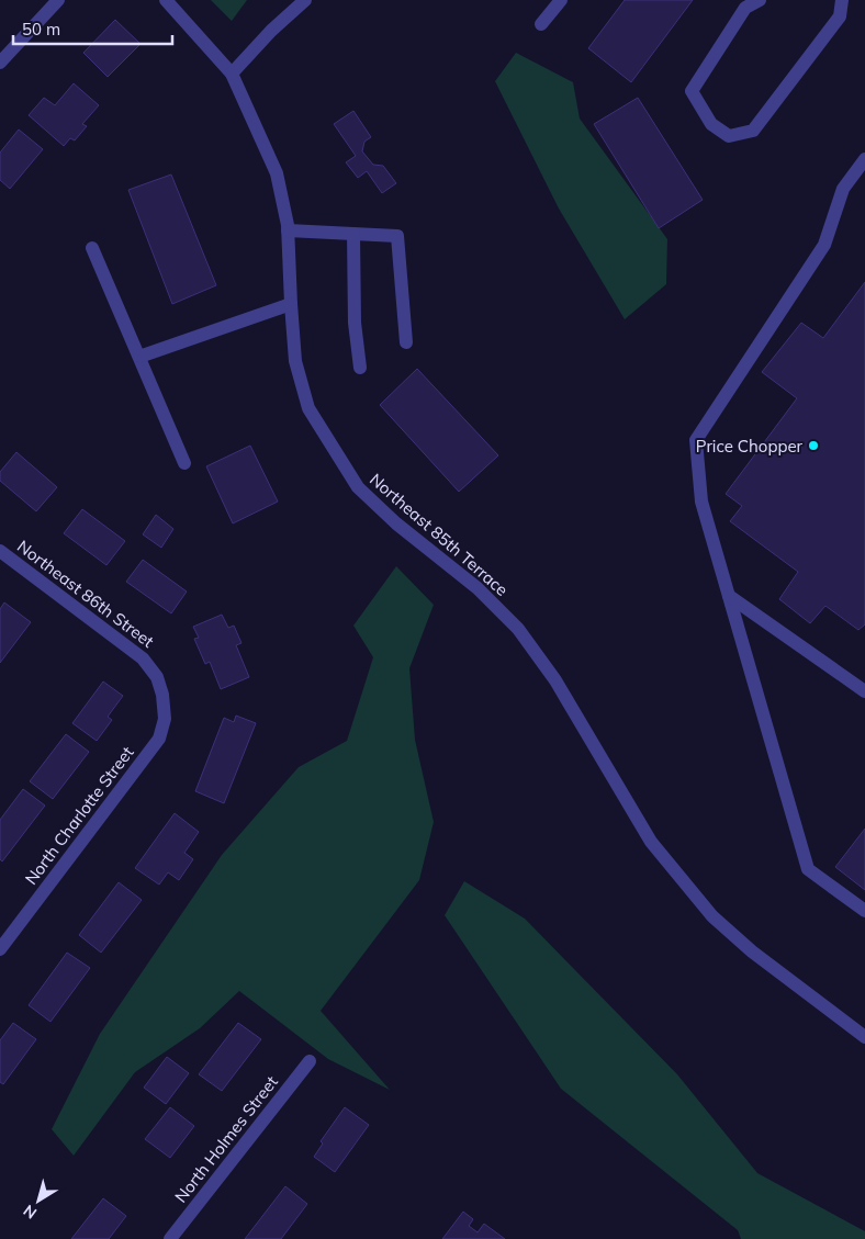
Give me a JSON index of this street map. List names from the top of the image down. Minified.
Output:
{"streets":{"street":["Northeast 85th Terrace","Northeast 86th Street","North Charlotte Street","North Holmes Street"]},"crossings":[["Northeast 86th Street","North Charlotte Street"]],"places":["Price Chopper"],"scale_bar":"50 m","north":"bottom left"}
